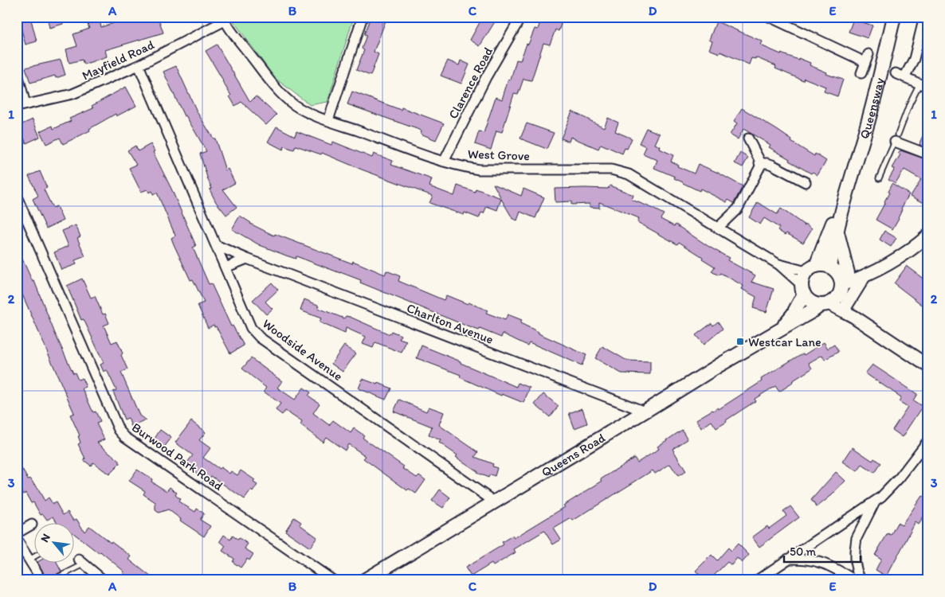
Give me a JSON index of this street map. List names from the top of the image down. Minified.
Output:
{"streets":{"main road":["Queensway","Queens Road"],"street":["Mayfield Road","Clarence Road","West Grove","Charlton Avenue","Woodside Avenue","Burwood Park Road"]},"crossings":[["Mayfield Road","West Grove"],["Mayfield Road","Woodside Avenue"],["Clarence Road","West Grove"],["Queensway","West Grove"],["Queensway","Queens Road"],["West Grove","Queens Road"],["Charlton Avenue","Woodside Avenue"],["Charlton Avenue","Queens Road"],["Woodside Avenue","Queens Road"]],"places":{"transit":["Westcar Lane"]},"scale_bar":"50 m","north":"top left","grid":{"columns":["A","B","C","D","E"],"rows":["1","2","3"]}}
